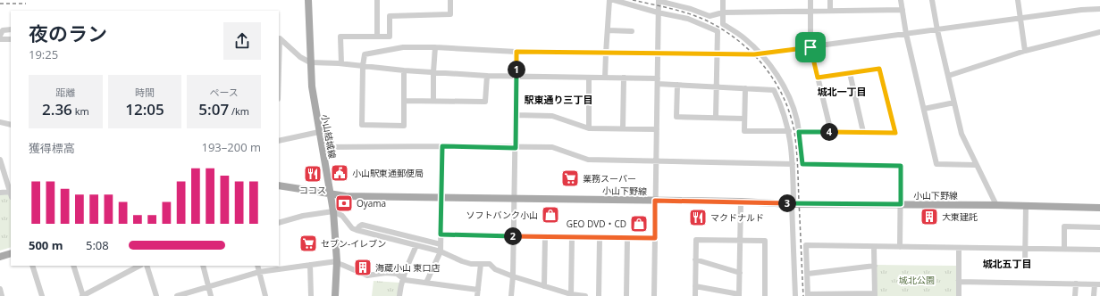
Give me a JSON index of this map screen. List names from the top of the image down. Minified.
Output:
{"streets":{"main road":["小山結城線","小山下野線"]},"crossings":[["小山結城線","小山下野線"]],"districts":["城北一丁目","駅東通り三丁目","城北五丁目"],"parks":["城北公園"],"places":{"public building":["小山駅東通郵便局"],"restaurant":["ココス","マクドナルド"],"supermarket":["業務スーパー","セブン-イレブン"],"bank":["Oyama"],"shop":["ソフトバンク小山","GEO DVD・CD"],"building":["大東建託","海蔵小山 東口店"]},"page":{"heading":["夜のラン","19:25"],"pins":["1","4","3","2"],"stats":[["距離","2.36 km"],["時間","12:05"],["ペース","5:07 /km"]],"chart":["獲得標高","193–200 m"],"list":[{"name":"500 m","note":"5:08"}]}}
